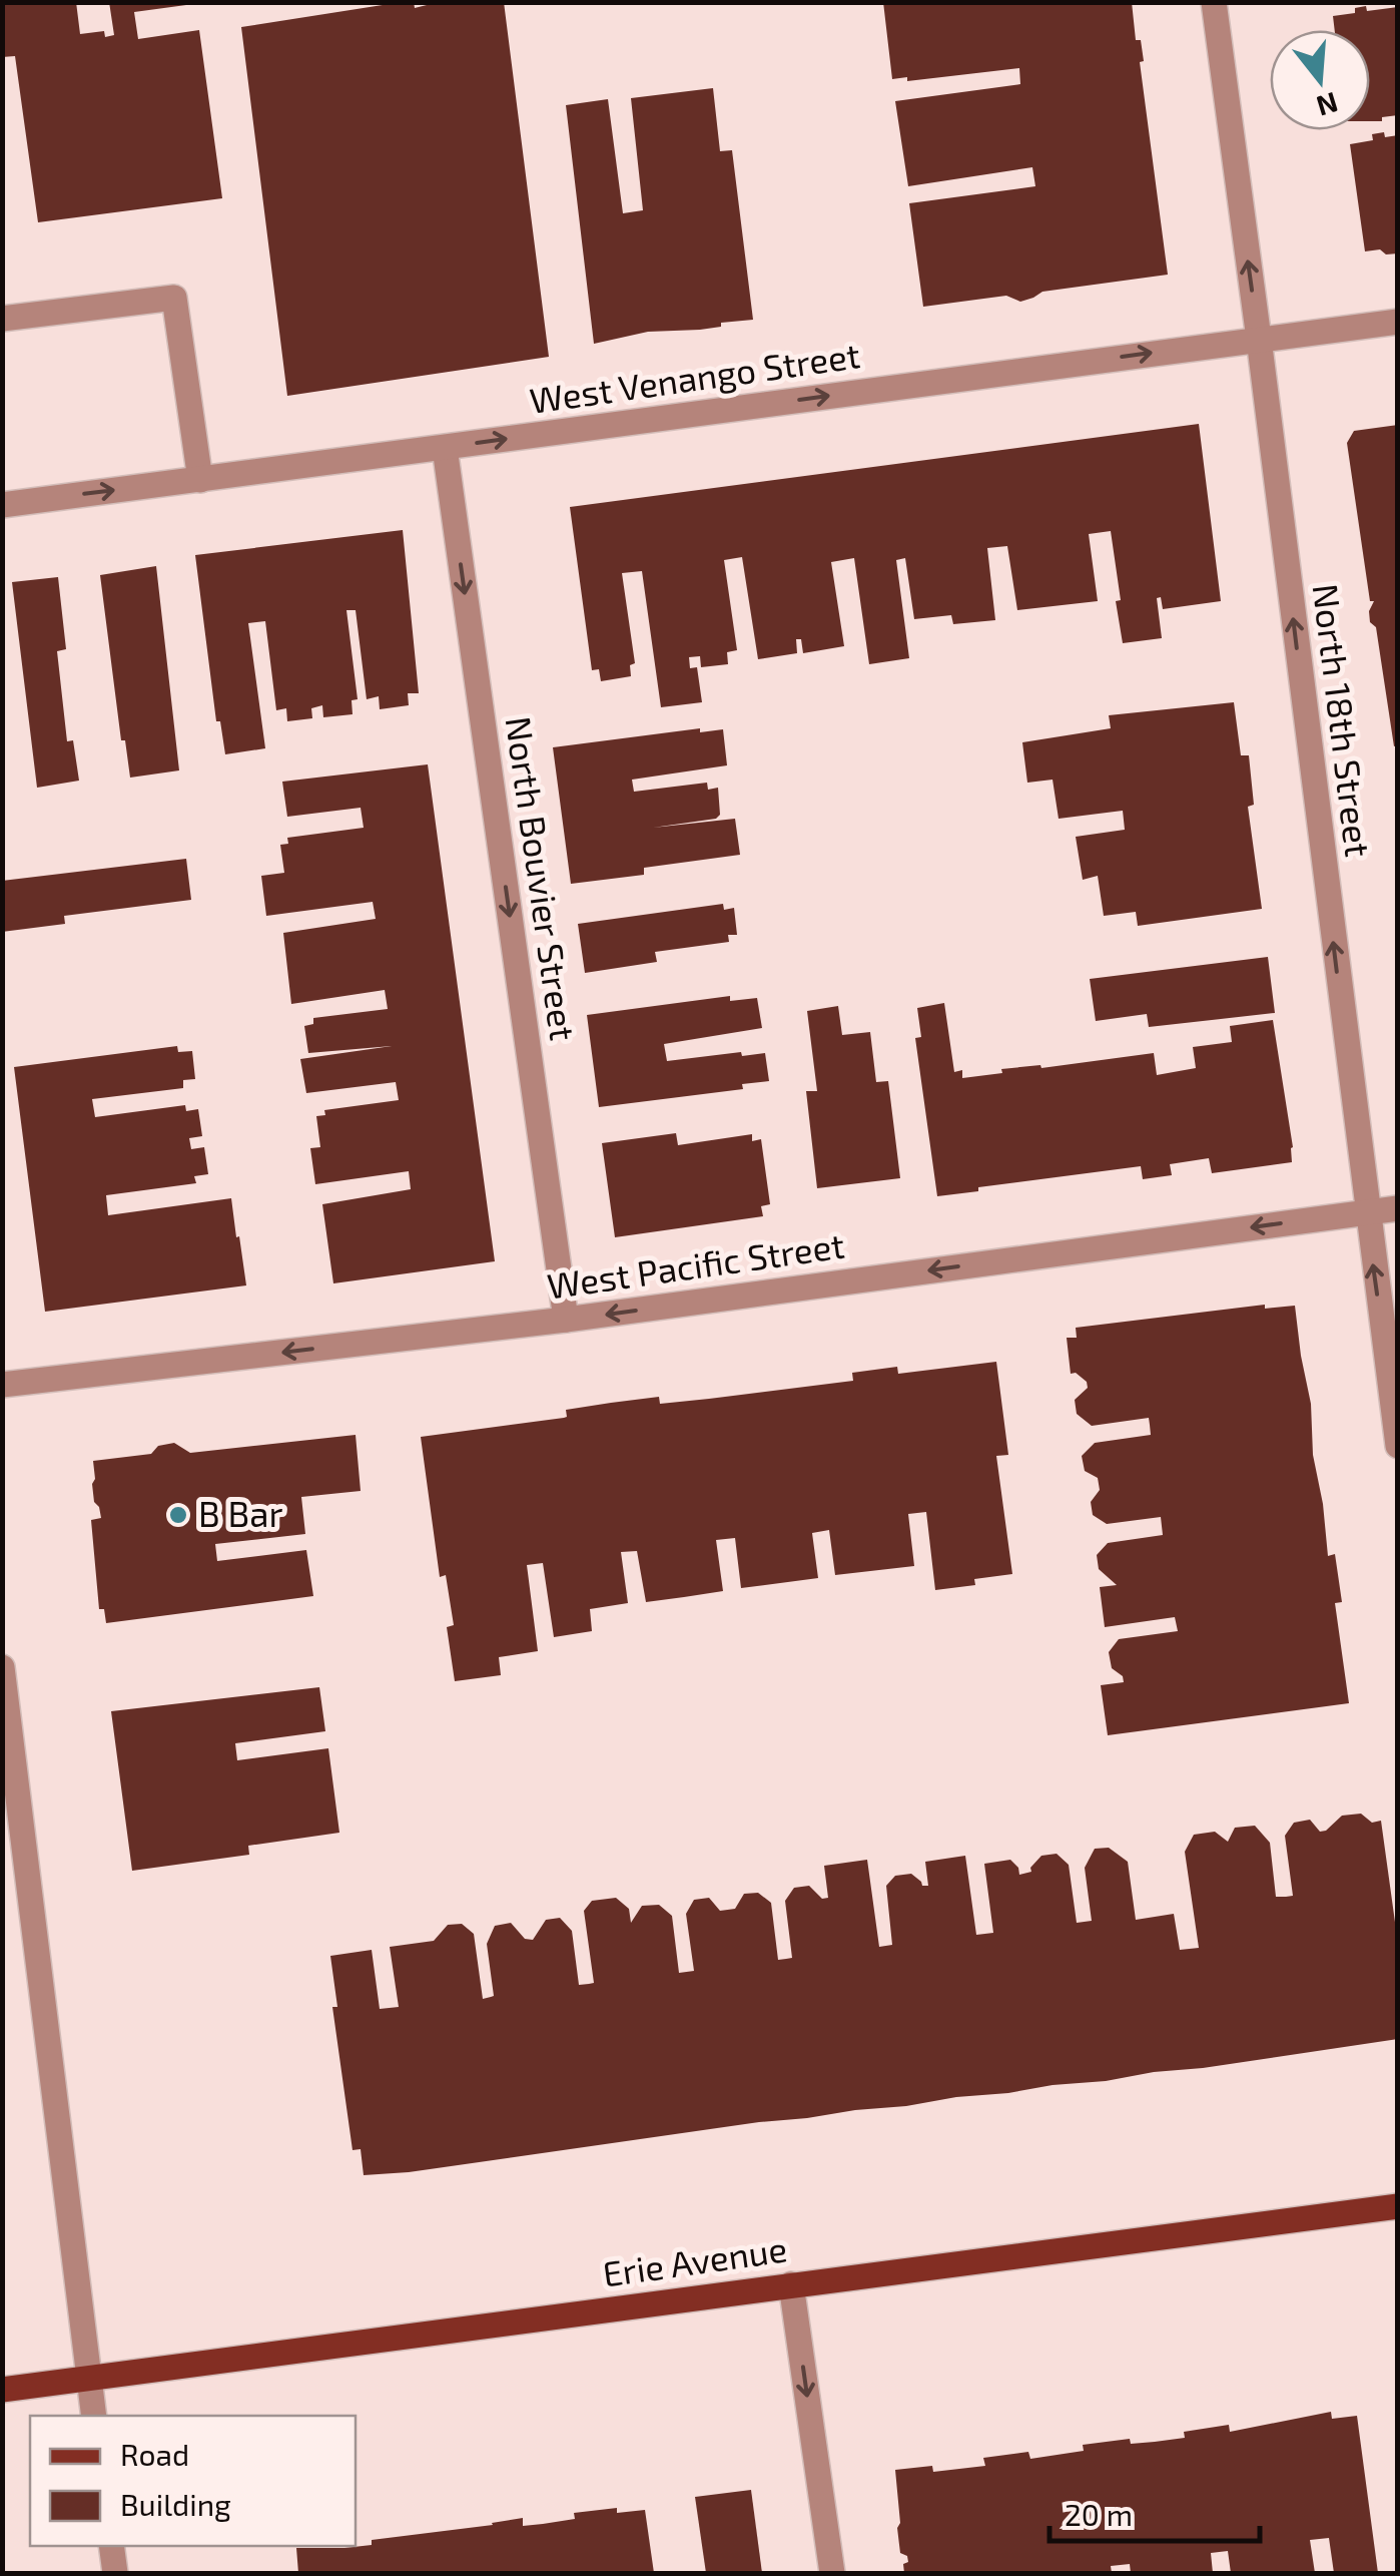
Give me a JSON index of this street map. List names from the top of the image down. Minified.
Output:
{"streets":{"main road":["Erie Avenue"],"street":["West Venango Street","North 18th Street","North Bouvier Street","West Pacific Street"]},"crossings":[["West Venango Street","North 18th Street"],["West Venango Street","North Bouvier Street"],["North 18th Street","West Pacific Street"],["North Bouvier Street","West Pacific Street"]],"one_way":["West Venango Street","North 18th Street","North Bouvier Street","West Pacific Street"],"places":["B Bar"],"legend":["Road","Building"],"scale_bar":"20 m","north":"bottom"}
